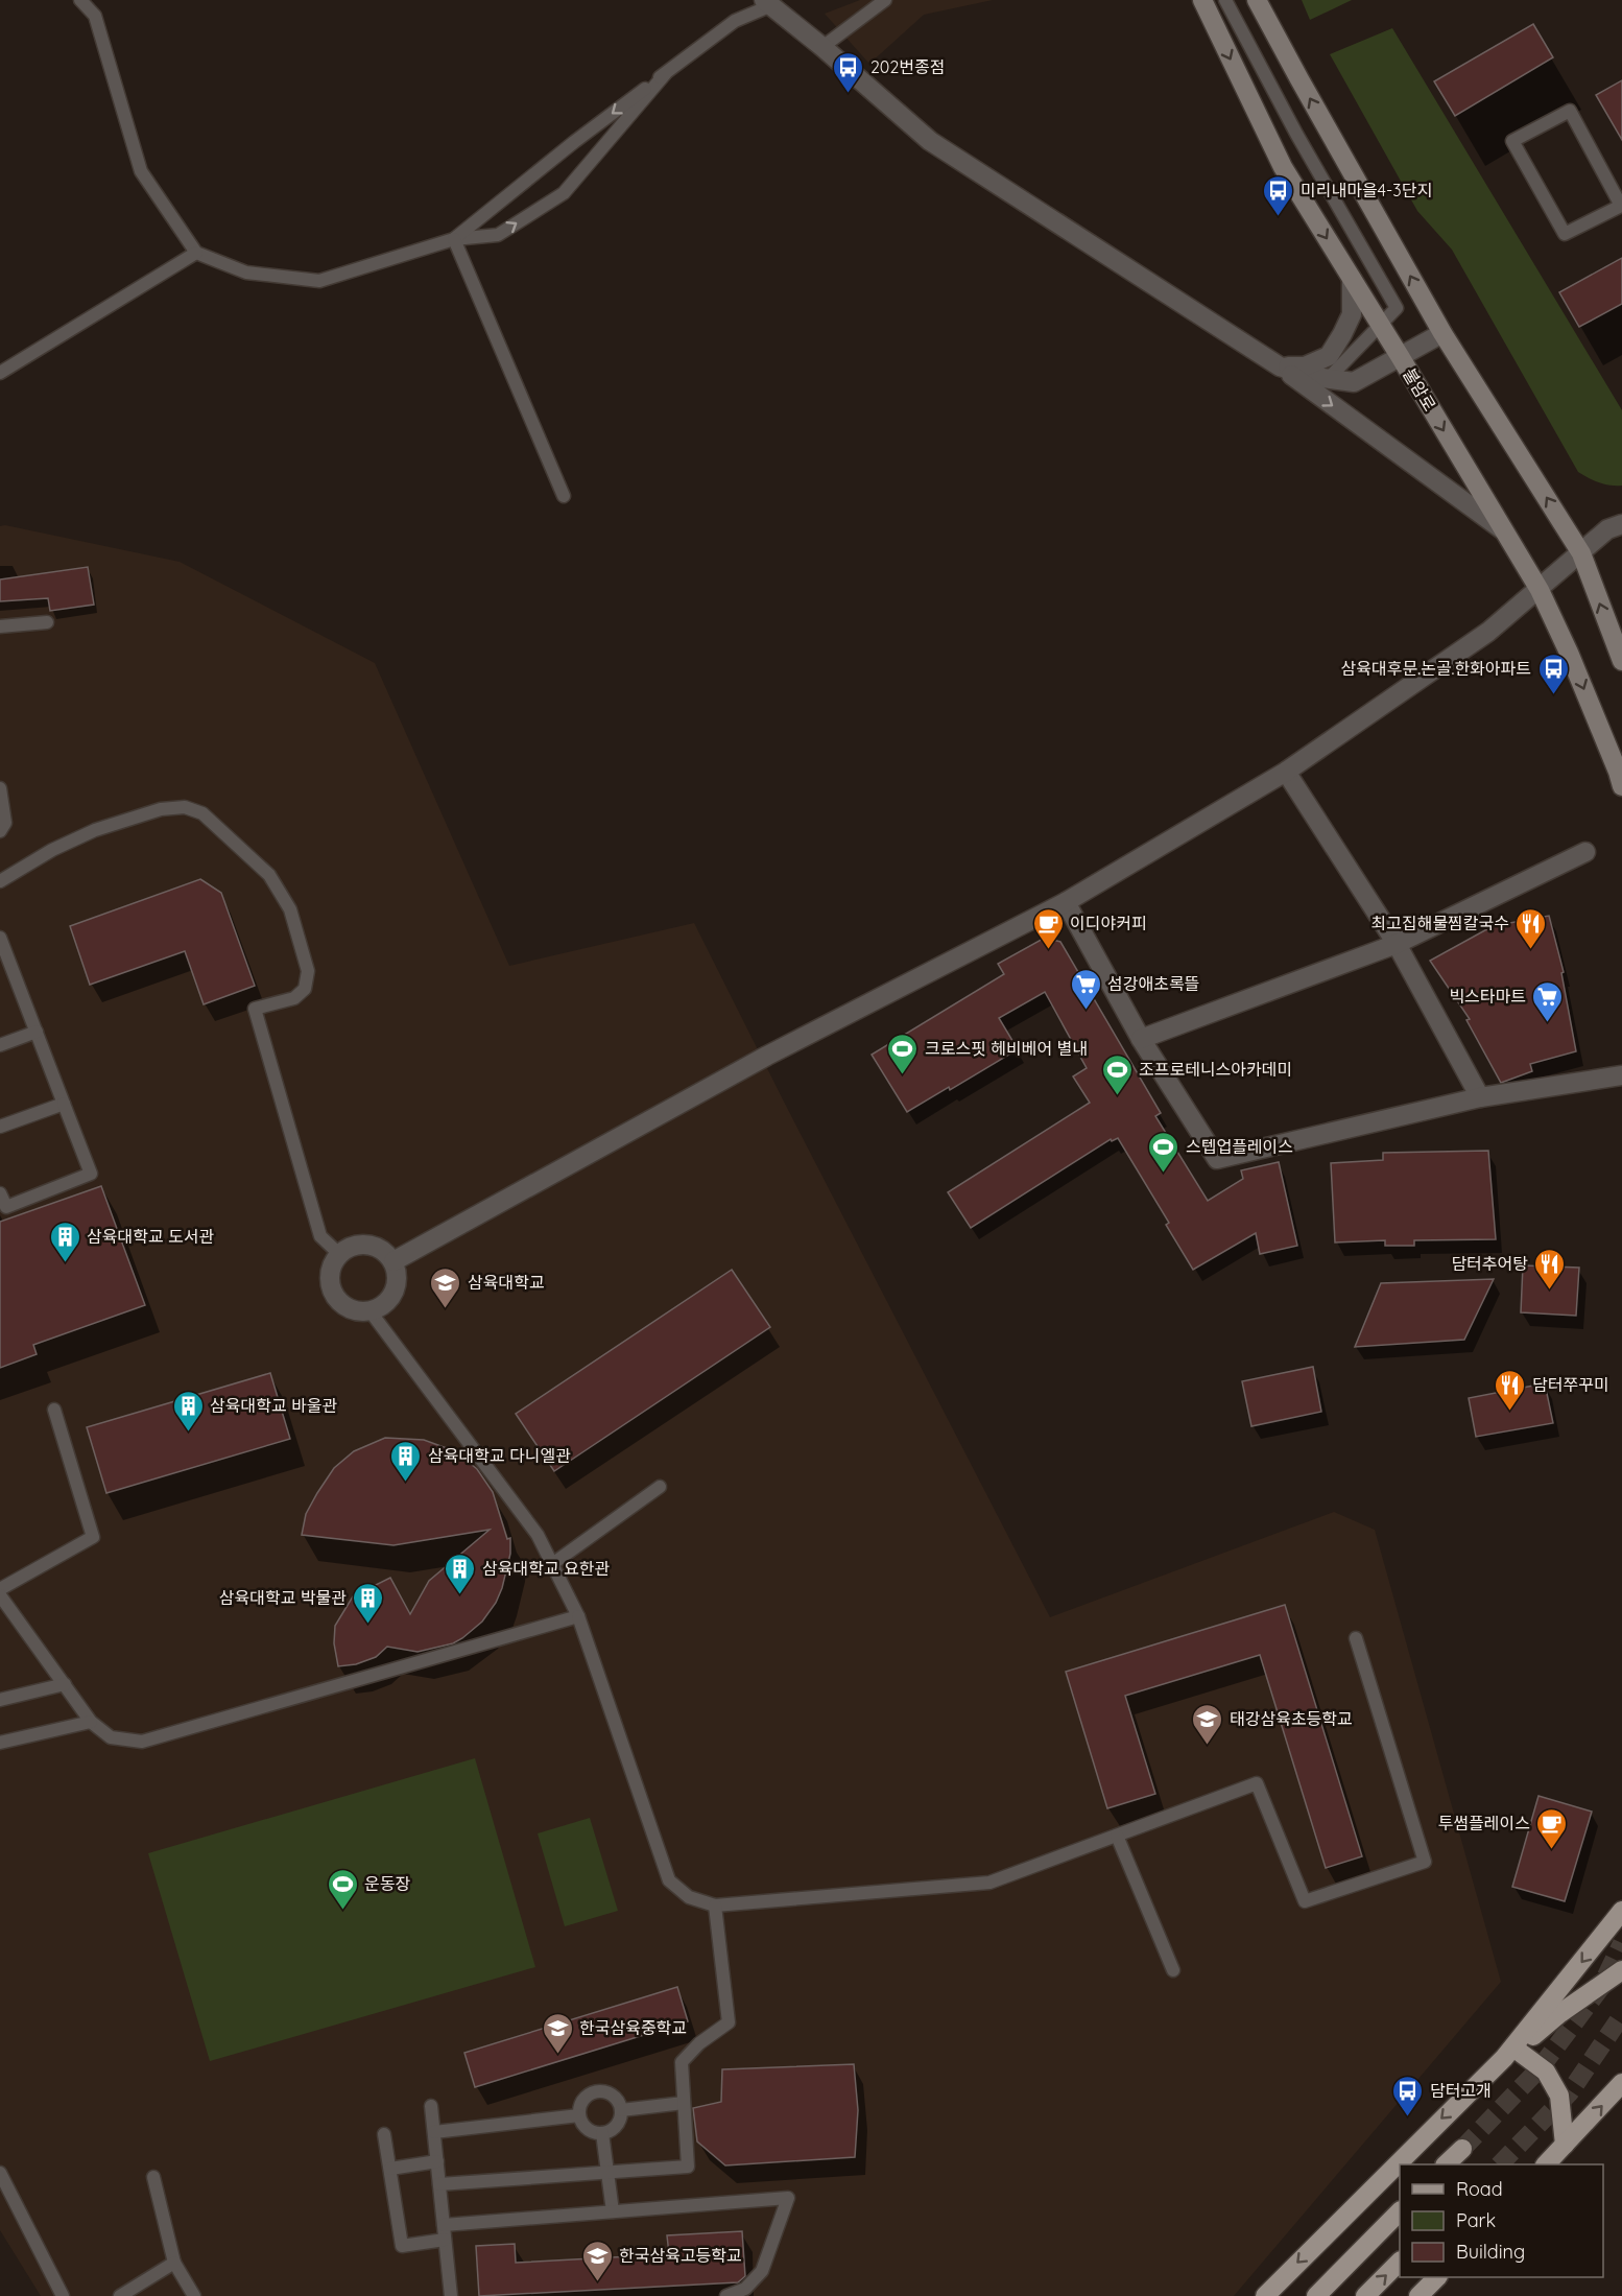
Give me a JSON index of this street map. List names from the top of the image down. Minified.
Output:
{"streets":{"street":["불암로"]},"places":{"bus stop":["202번종점","미리내마을4-3단지","삼육대후문.논골.한화아파트","담터고개"],"cafe":["이디야커피","투썸플레이스"],"restaurant":["최고집해물찜칼국수","담터추어탕","담터쭈꾸미"],"supermarket":["섬강애초록뜰","빅스타마트"],"sports":["크로스핏 헤비베어 별내","조프로테니스아카데미","스텝업플레이스","운동장"],"building":["삼육대학교 도서관","삼육대학교 바울관","삼육대학교 다니엘관","삼육대학교 요한관","삼육대학교 박물관"],"school or university":["삼육대학교","태강삼육초등학교","한국삼육중학교","한국삼육고등학교"]},"legend":["Road","Park","Building"]}
